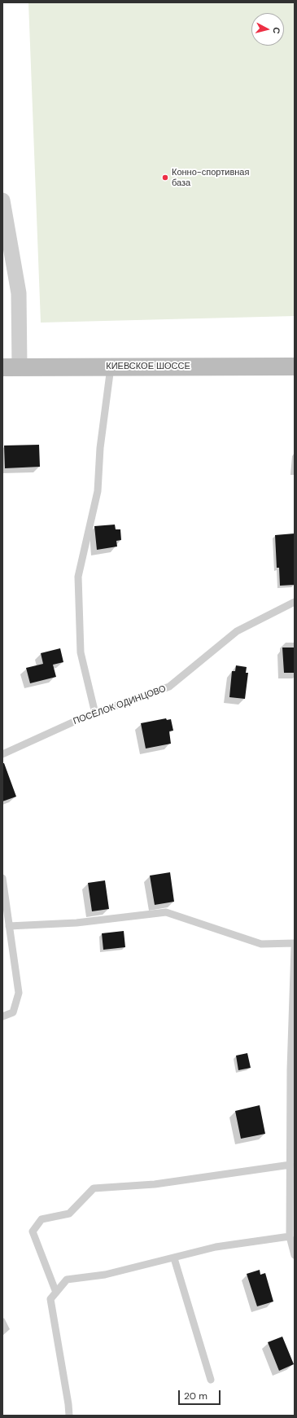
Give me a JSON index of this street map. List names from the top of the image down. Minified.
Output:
{"streets":{"main road":["КИЕВСКОЕ ШОССЕ"],"lane":["ПОСЁЛОК ОДИНЦОВО"]},"places":["Конно-спортивная база"],"scale_bar":"20 m","north":"right"}
